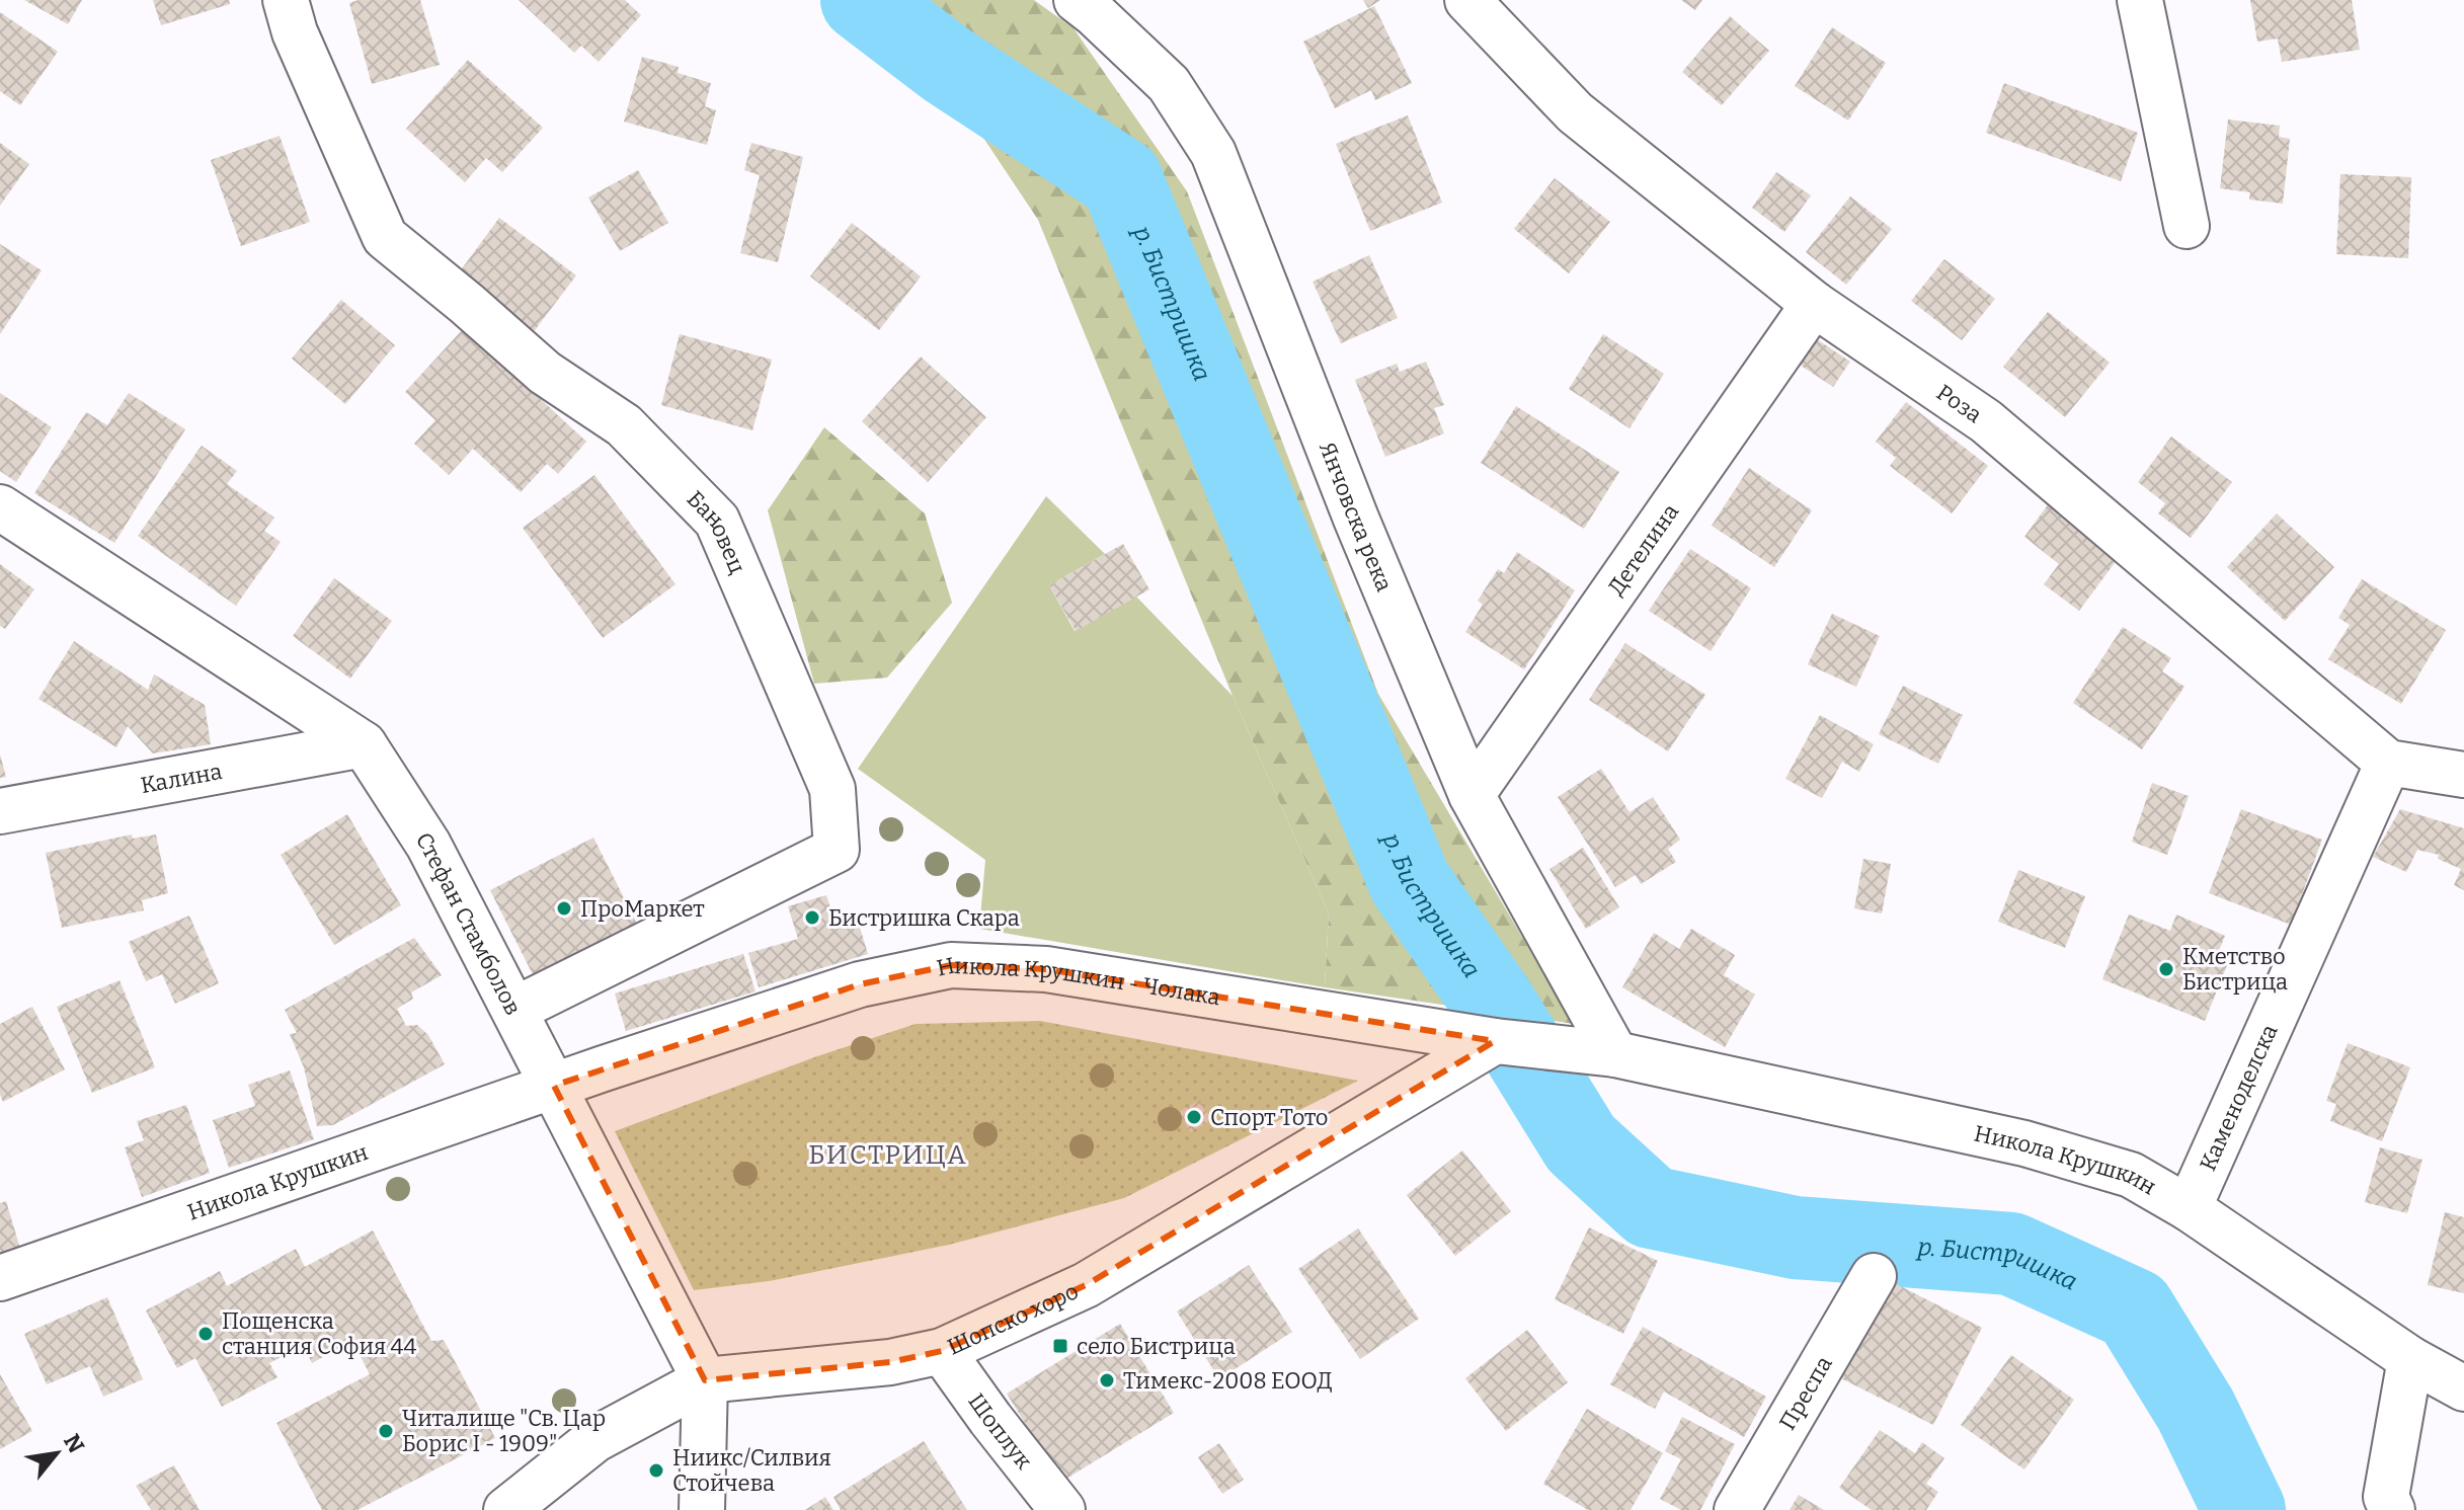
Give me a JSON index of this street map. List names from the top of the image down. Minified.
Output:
{"streets":{"street":["Роза","Янчовска река","Бановец","Детелина","Калина","Стефан Стамболов","Никола Крушкин - Чолака","Каменоделска","Никола Крушкин","Шопско хоро","Преспа","Шоплук"]},"crossings":[["Роза","Детелина"],["Роза","Каменоделска"],["Янчовска река","Детелина"],["Янчовска река","Никола Крушкин - Чолака"],["Янчовска река","Никола Крушкин"],["Бановец","Стефан Стамболов"],["Калина","Стефан Стамболов"],["Стефан Стамболов","Никола Крушкин - Чолака"],["Стефан Стамболов","Никола Крушкин"],["Стефан Стамболов","Шопско хоро"],["Никола Крушкин - Чолака","Никола Крушкин"],["Никола Крушкин - Чолака","Шопско хоро"],["Каменоделска","Никола Крушкин"],["Шопско хоро","Шоплук"]],"districts":["БИСТРИЦА"],"water":["р. Бистришка"],"places":{"other":["ПроМаркет","Бистришка Скара","Кметство Бистрица","Спорт Тото","Пощенска станция София 44","Тимекс-2008 ЕООД","Читалище \"Св. Цар Борис I - 1909\"","Ниикс/Силвия Стойчева"],"transit":["село Бистрица"]},"north":"top right"}
